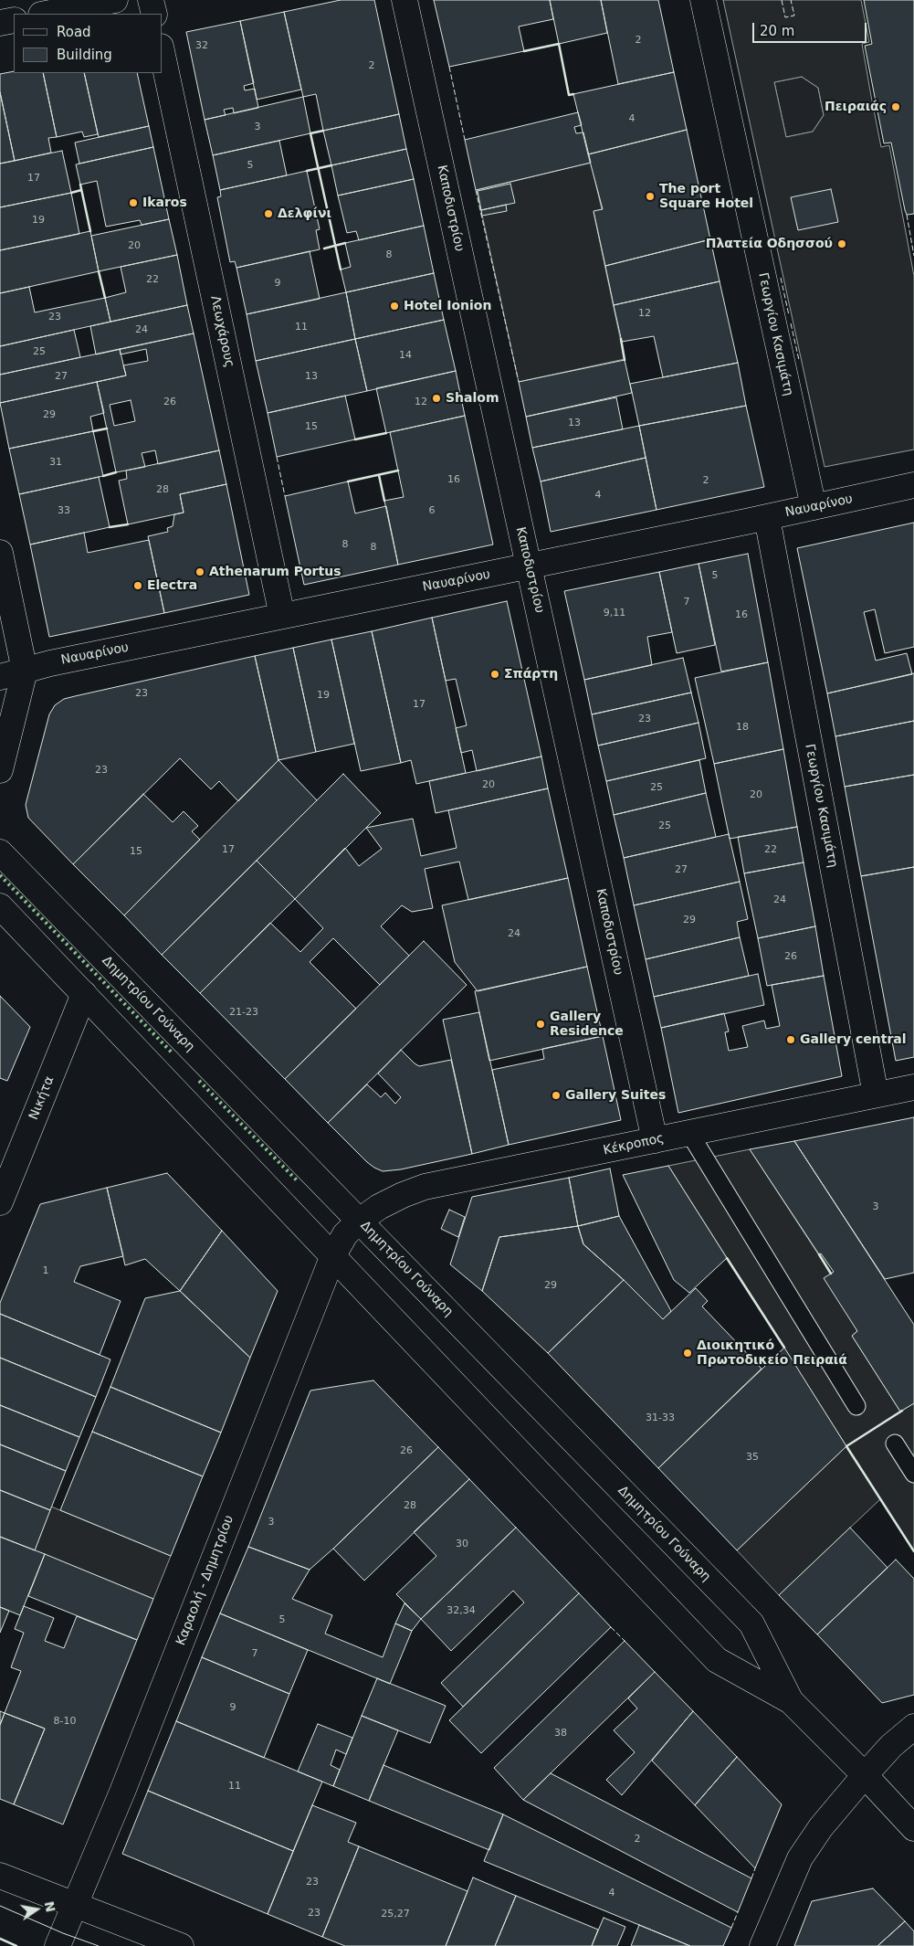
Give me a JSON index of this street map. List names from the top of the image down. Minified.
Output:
{"streets":{"street":["Καποδιστρίου","Λεωχάρους","Γεωργίου Κασιμάτη","Ναυαρίνου","Δημητρίου Γούναρη","Νικήτα","Κέκροπος","Καραολή - Δημητρίου"]},"crossings":[["Καποδιστρίου","Ναυαρίνου"],["Καποδιστρίου","Κέκροπος"],["Λεωχάρους","Ναυαρίνου"],["Γεωργίου Κασιμάτη","Ναυαρίνου"],["Γεωργίου Κασιμάτη","Κέκροπος"],["Δημητρίου Γούναρη","Νικήτα"],["Δημητρίου Γούναρη","Κέκροπος"],["Δημητρίου Γούναρη","Καραολή - Δημητρίου"],["Κέκροπος","Καραολή - Δημητρίου"]],"places":["Πειραιάς","The port Square Hotel","Ikaros","Δελφίνι","Πλατεία Οδησσού","Hotel Ionion","Shalom","Athenarum Portus","Electra","Σπάρτη","Gallery Residence","Gallery central","Gallery Suites","Διοικητικό Πρωτοδικείο Πειραιά"],"house_numbers":["2","32","2","4","3","5","17","19","20","8","22","9","12","23","11","24","25","14","27","13","26","12","29","13","15","31","16","2","28","4","33","6","8","8","5","7","9,11","16","23","19","17","23","18","23","20","25","20","25","17","22","15","27","24","29","24","26","21-23","3","1","29","31-33","26","35","28","3","30","32,34","5","7","9","8-10","38","11","2","23","4","23","25,27"],"legend":["Road","Building"],"scale_bar":"20 m","north":"right"}
